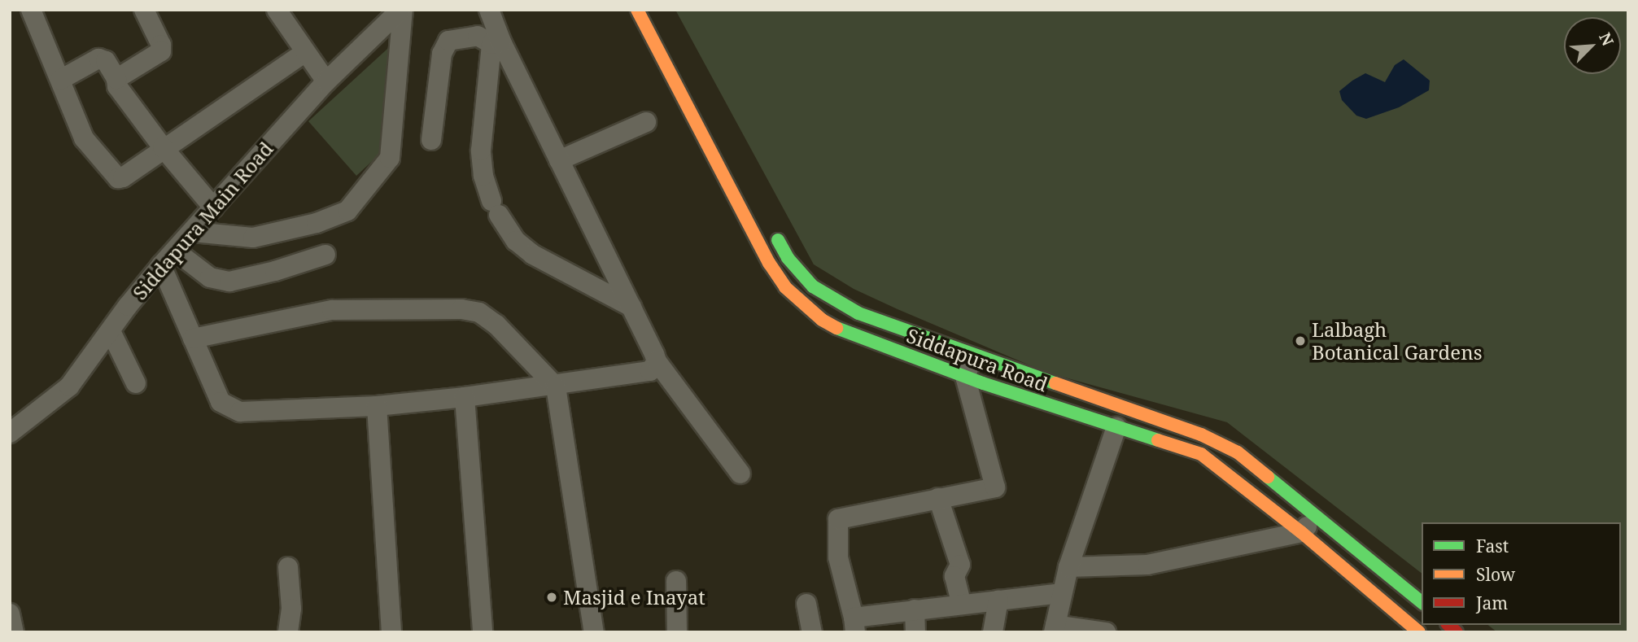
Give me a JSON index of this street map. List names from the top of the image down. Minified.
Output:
{"streets":{"main road":["Siddapura Road"],"street":["Siddapura Main Road"]},"places":["Lalbagh Botanical Gardens","Masjid e Inayat"],"legend":["Fast","Slow","Jam"],"north":"top right"}
